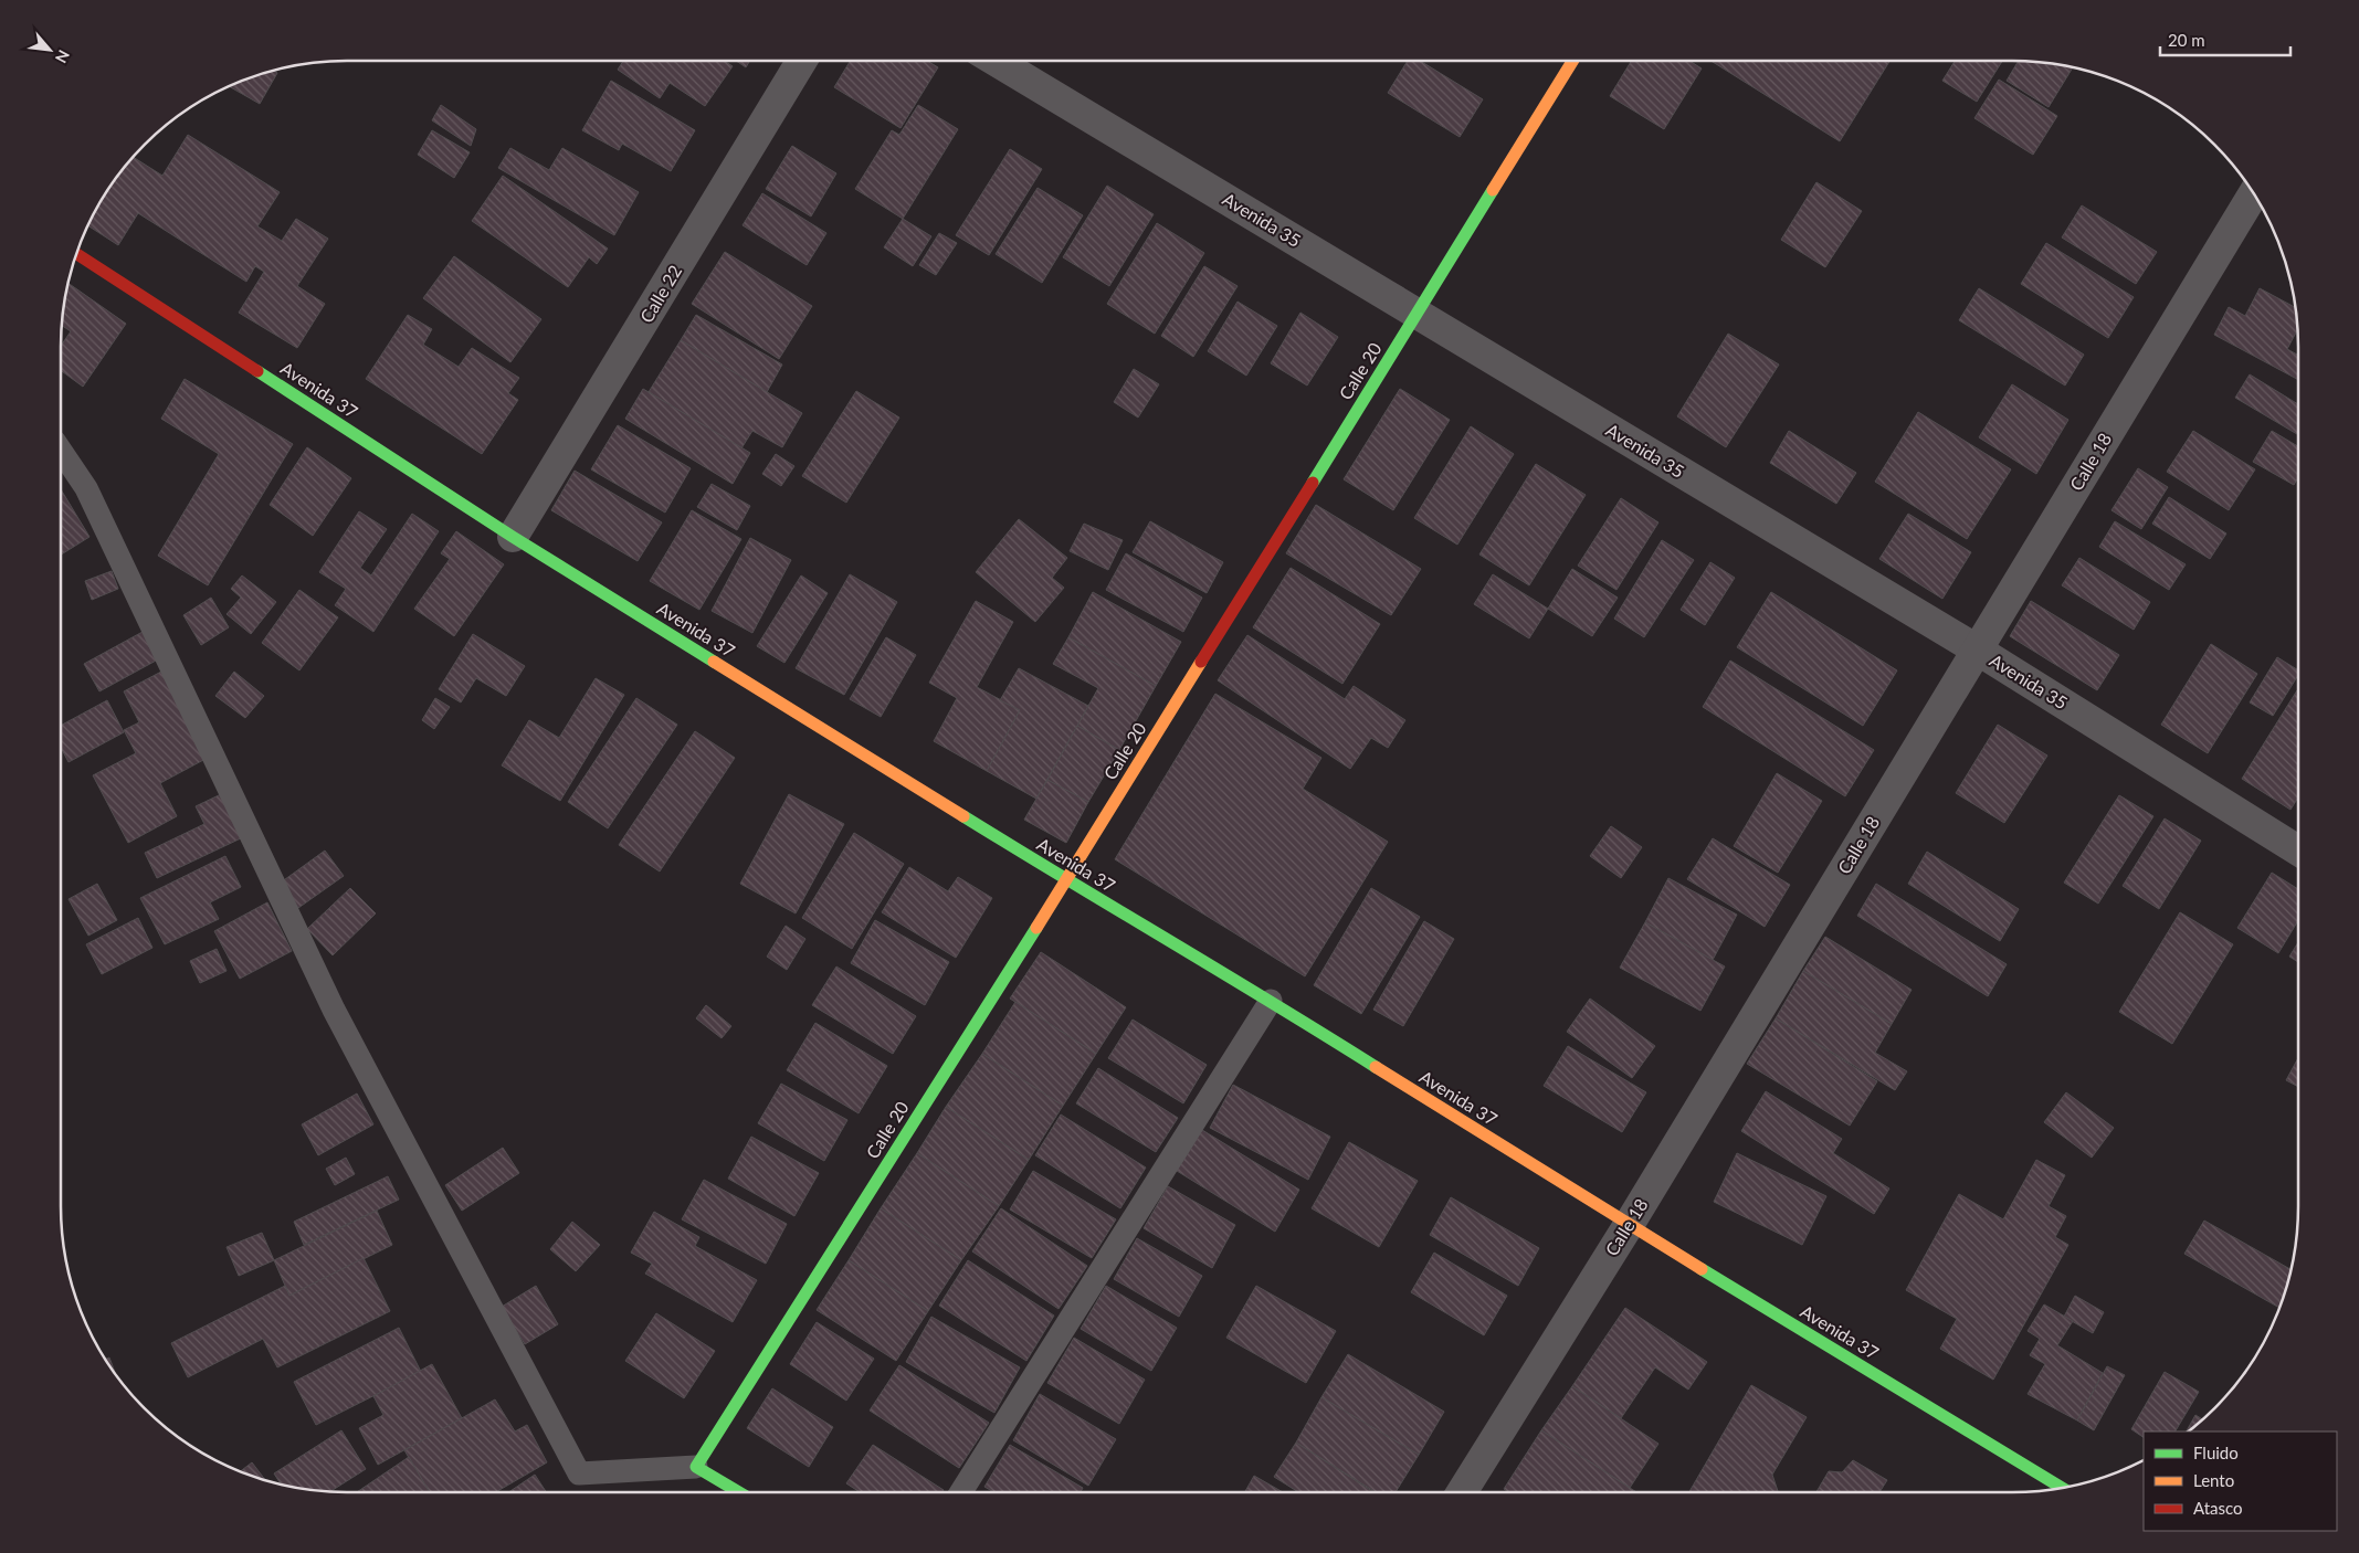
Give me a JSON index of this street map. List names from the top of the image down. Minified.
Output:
{"streets":{"street":["Avenida 35","Calle 22","Calle 20","Avenida 37","Calle 18"]},"crossings":[["Avenida 35","Calle 20"],["Avenida 35","Calle 18"],["Calle 22","Avenida 37"],["Calle 20","Avenida 37"],["Avenida 37","Calle 18"]],"legend":["Fluido","Lento","Atasco"],"scale_bar":"20 m","north":"bottom right"}
